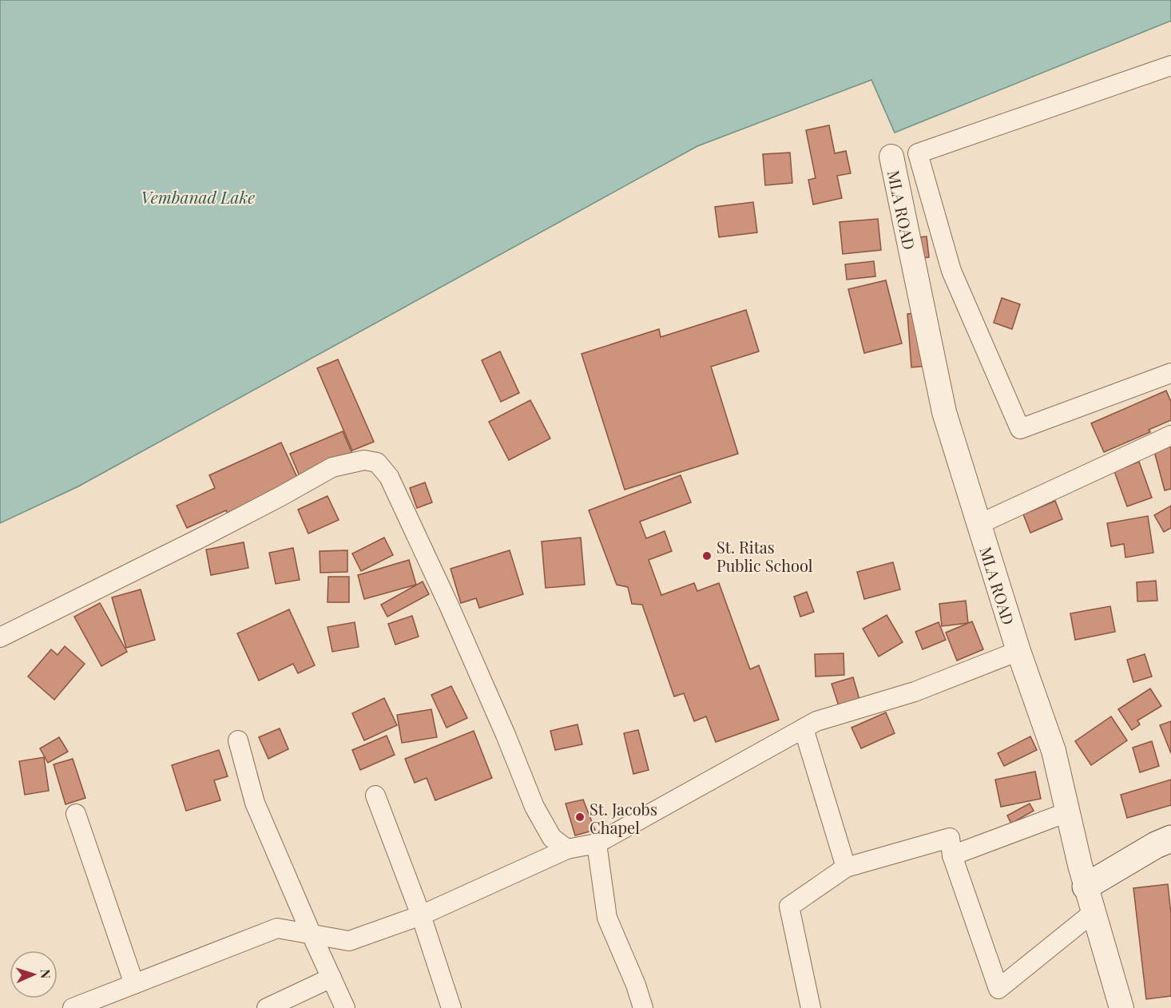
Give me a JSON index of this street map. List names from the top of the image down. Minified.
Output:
{"streets":{"street":["MLA ROAD"]},"water":["Vembanad Lake"],"places":["St. Ritas Public School","St. Jacobs Chapel"],"north":"right"}
